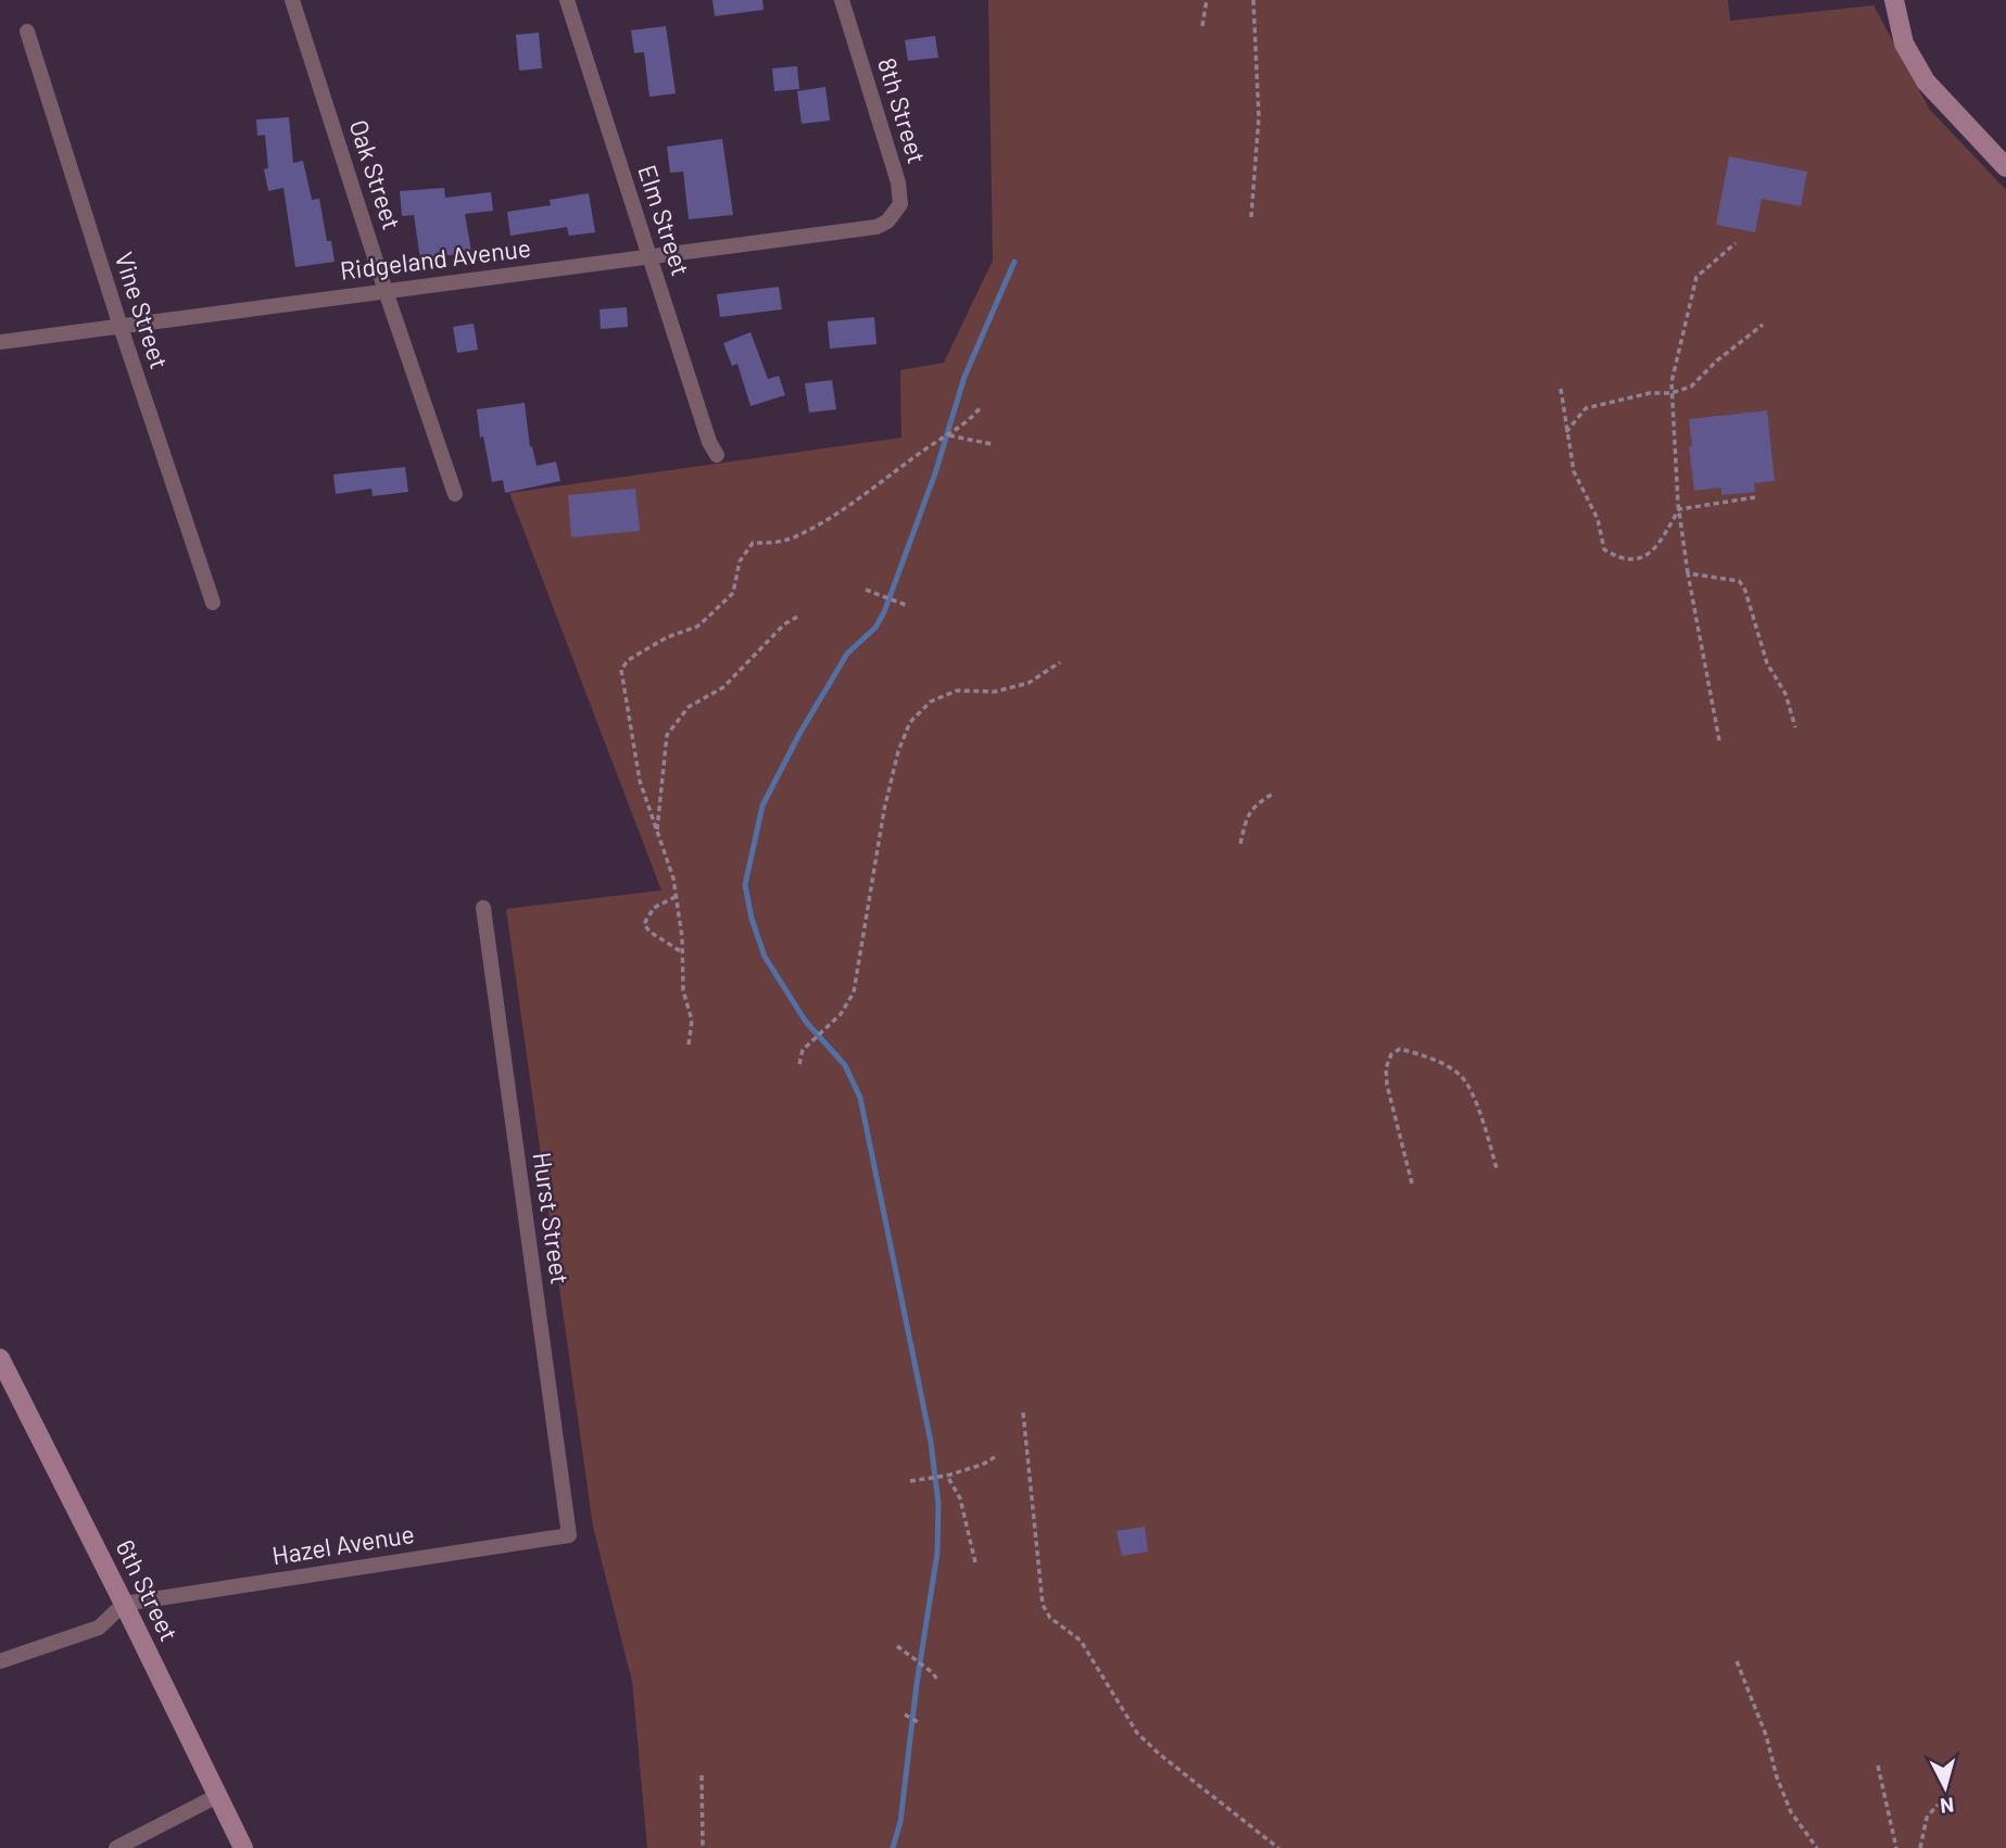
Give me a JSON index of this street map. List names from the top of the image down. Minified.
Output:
{"streets":{"street":["8th Street","Oak Street","Elm Street","Ridgeland Avenue","Vine Street","Hurst Street","Hazel Avenue","6th Street"]},"crossings":[["8th Street","Ridgeland Avenue"],["Oak Street","Ridgeland Avenue"],["Elm Street","Ridgeland Avenue"],["Ridgeland Avenue","Vine Street"],["Hurst Street","Hazel Avenue"],["Hazel Avenue","6th Street"]],"north":"bottom"}
